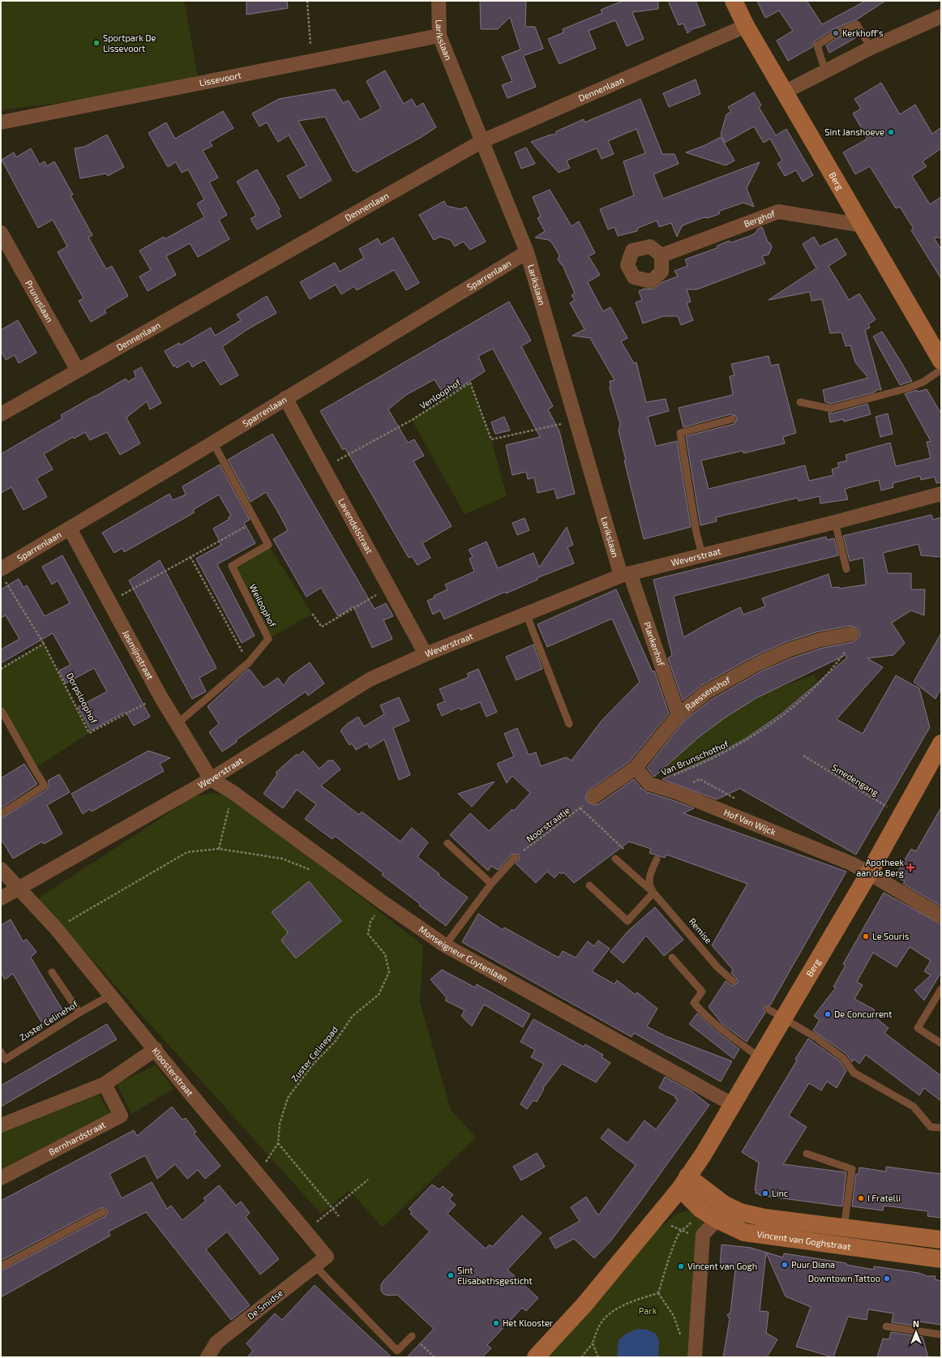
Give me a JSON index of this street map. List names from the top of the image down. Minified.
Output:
{"streets":{"street":["Larikslaan","Lissevoort","Dennenlaan","Berg","Berghof","Sparrenlaan","Prunuslaan","Lavendelstraat","Weverstraat","Plankenhof","Jasmijnstraat","Raessenshof","Hof Van Wijck","Monseigneur Cuytenlaan","Kloosterstraat","Bernhardstraat","Vincent van Goghstraat","De Smidse"],"lane":["Weiloophof","Remise","Zuster Celinehof"],"path":["Venloophof","Dorpsloophof","Van Brunschothof","Smedengang","Noorstraatje","Zuster Celinepad"]},"crossings":[["Larikslaan","Lissevoort"],["Larikslaan","Dennenlaan"],["Larikslaan","Sparrenlaan"],["Larikslaan","Venloophof"],["Larikslaan","Weverstraat"],["Larikslaan","Plankenhof"],["Dennenlaan","Berg"],["Dennenlaan","Prunuslaan"],["Berg","Berghof"],["Berg","Smedengang"],["Berg","Hof Van Wijck"],["Berg","Monseigneur Cuytenlaan"],["Berg","Vincent van Goghstraat"],["Sparrenlaan","Lavendelstraat"],["Sparrenlaan","Weiloophof"],["Sparrenlaan","Jasmijnstraat"],["Venloophof","Lavendelstraat"],["Lavendelstraat","Weverstraat"],["Weverstraat","Plankenhof"],["Weverstraat","Jasmijnstraat"],["Weverstraat","Monseigneur Cuytenlaan"],["Weverstraat","Kloosterstraat"],["Weiloophof","Jasmijnstraat"],["Plankenhof","Raessenshof"],["Jasmijnstraat","Dorpsloophof"],["Jasmijnstraat","Monseigneur Cuytenlaan"],["Raessenshof","Van Brunschothof"],["Van Brunschothof","Hof Van Wijck"],["Noorstraatje","Remise"],["Monseigneur Cuytenlaan","Zuster Celinepad"],["Zuster Celinehof","Kloosterstraat"],["Zuster Celinepad","Kloosterstraat"],["Kloosterstraat","De Smidse"]],"parks":["Park"],"places":{"other":["Kerkhoff's","Sportpark De Lissevoort","Sint Janshoeve","Le Souris","De Concurrent","Linc","I Fratelli","Puur Diana","Vincent van Gogh","Sint Elisabethsgesticht","Downtown Tattoo","Het Klooster"],"health":["Apotheek aan de Berg"]},"north":"top"}
